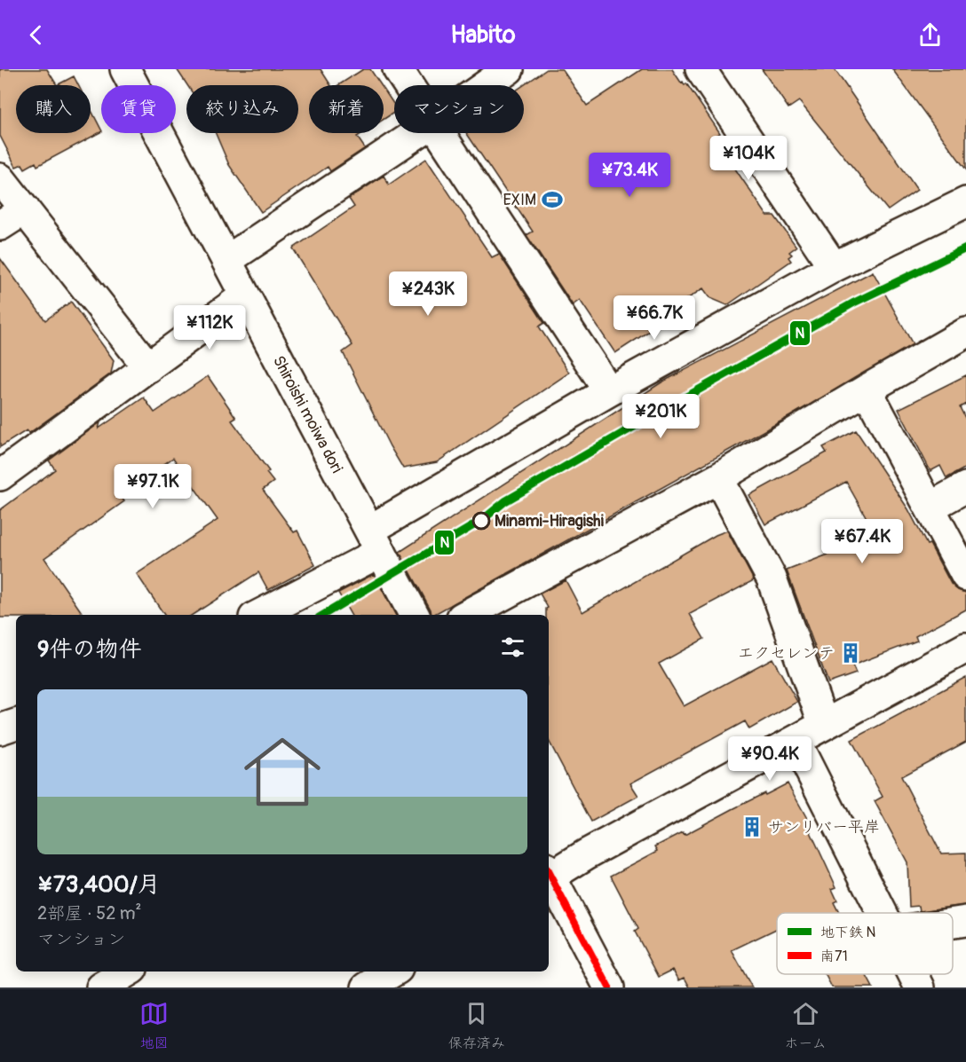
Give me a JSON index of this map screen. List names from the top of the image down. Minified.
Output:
{"streets":{"street":["Shiroishi moiwa dori"]},"places":{"sports":["EXIM"],"other":["Minami-Hiragishi"],"building":["エクセレンテ","サンリバー平岸"]},"lines":["metro line N","transit line 南71"],"legend":["地下鉄 N","南71"],"page":{"header":"Habito","chip":["購入","賃貸","絞り込み","新着","マンション"],"price":["¥104K","¥73.4K","¥243K","¥66.7K","¥112K","¥201K","¥97.1K","¥67.4K","¥90.4K"],"heading":"9件の物件","list":[{"name":"¥73,400/月","note":"2部屋 · 52 m² · マンション"}],"tabs":["地図","保存済み","ホーム"]}}
